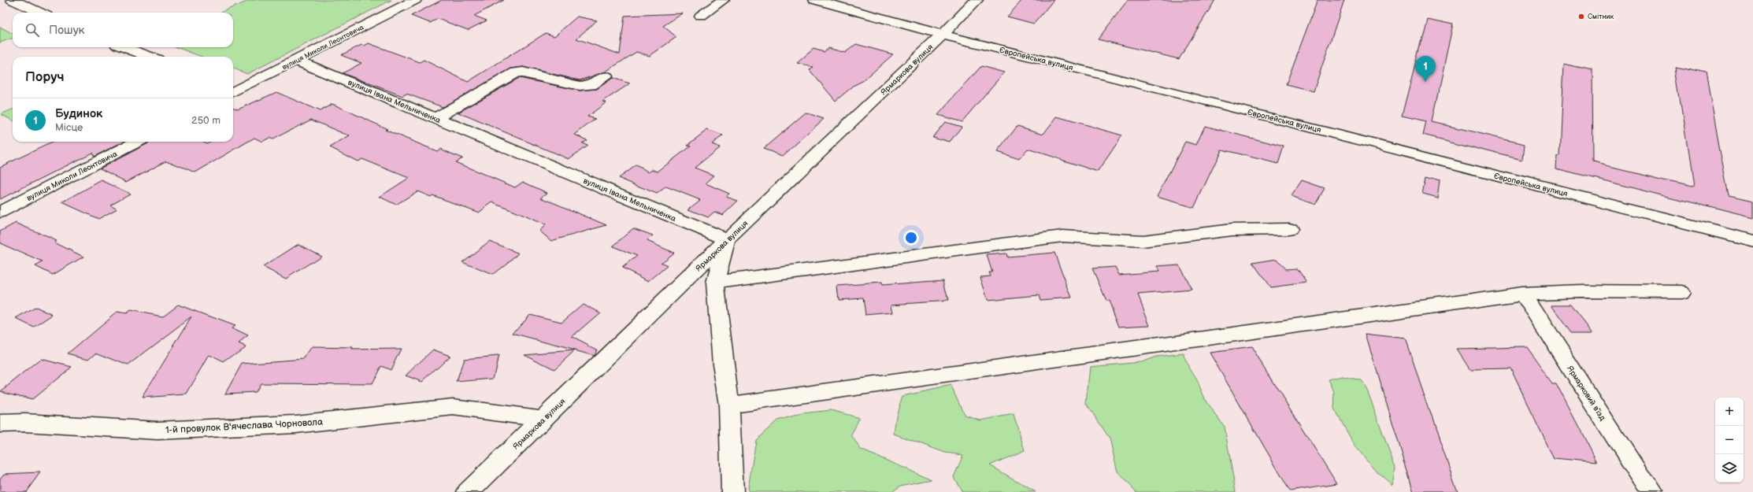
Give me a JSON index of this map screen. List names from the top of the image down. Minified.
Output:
{"streets":{"street":["вулиця Миколи Леонтовича","Європейська вулиця","Ярмаркова вулиця","вулиця Івана Мельниченка","Ярмарковий вʼїзд","1-й провулок В'ячеслава Чорновола"]},"crossings":[["вулиця Миколи Леонтовича","вулиця Івана Мельниченка"],["Європейська вулиця","Ярмаркова вулиця"],["Ярмаркова вулиця","вулиця Івана Мельниченка"],["Ярмаркова вулиця","1-й провулок В'ячеслава Чорновола"]],"places":["Смітник"],"page":{"search":"Пошук","pins":"1","heading":"Поруч","list":[{"mark":"1","name":"Будинок","note":"Місце","value":"250 m"}],"map_buttons":["+","−"]}}
